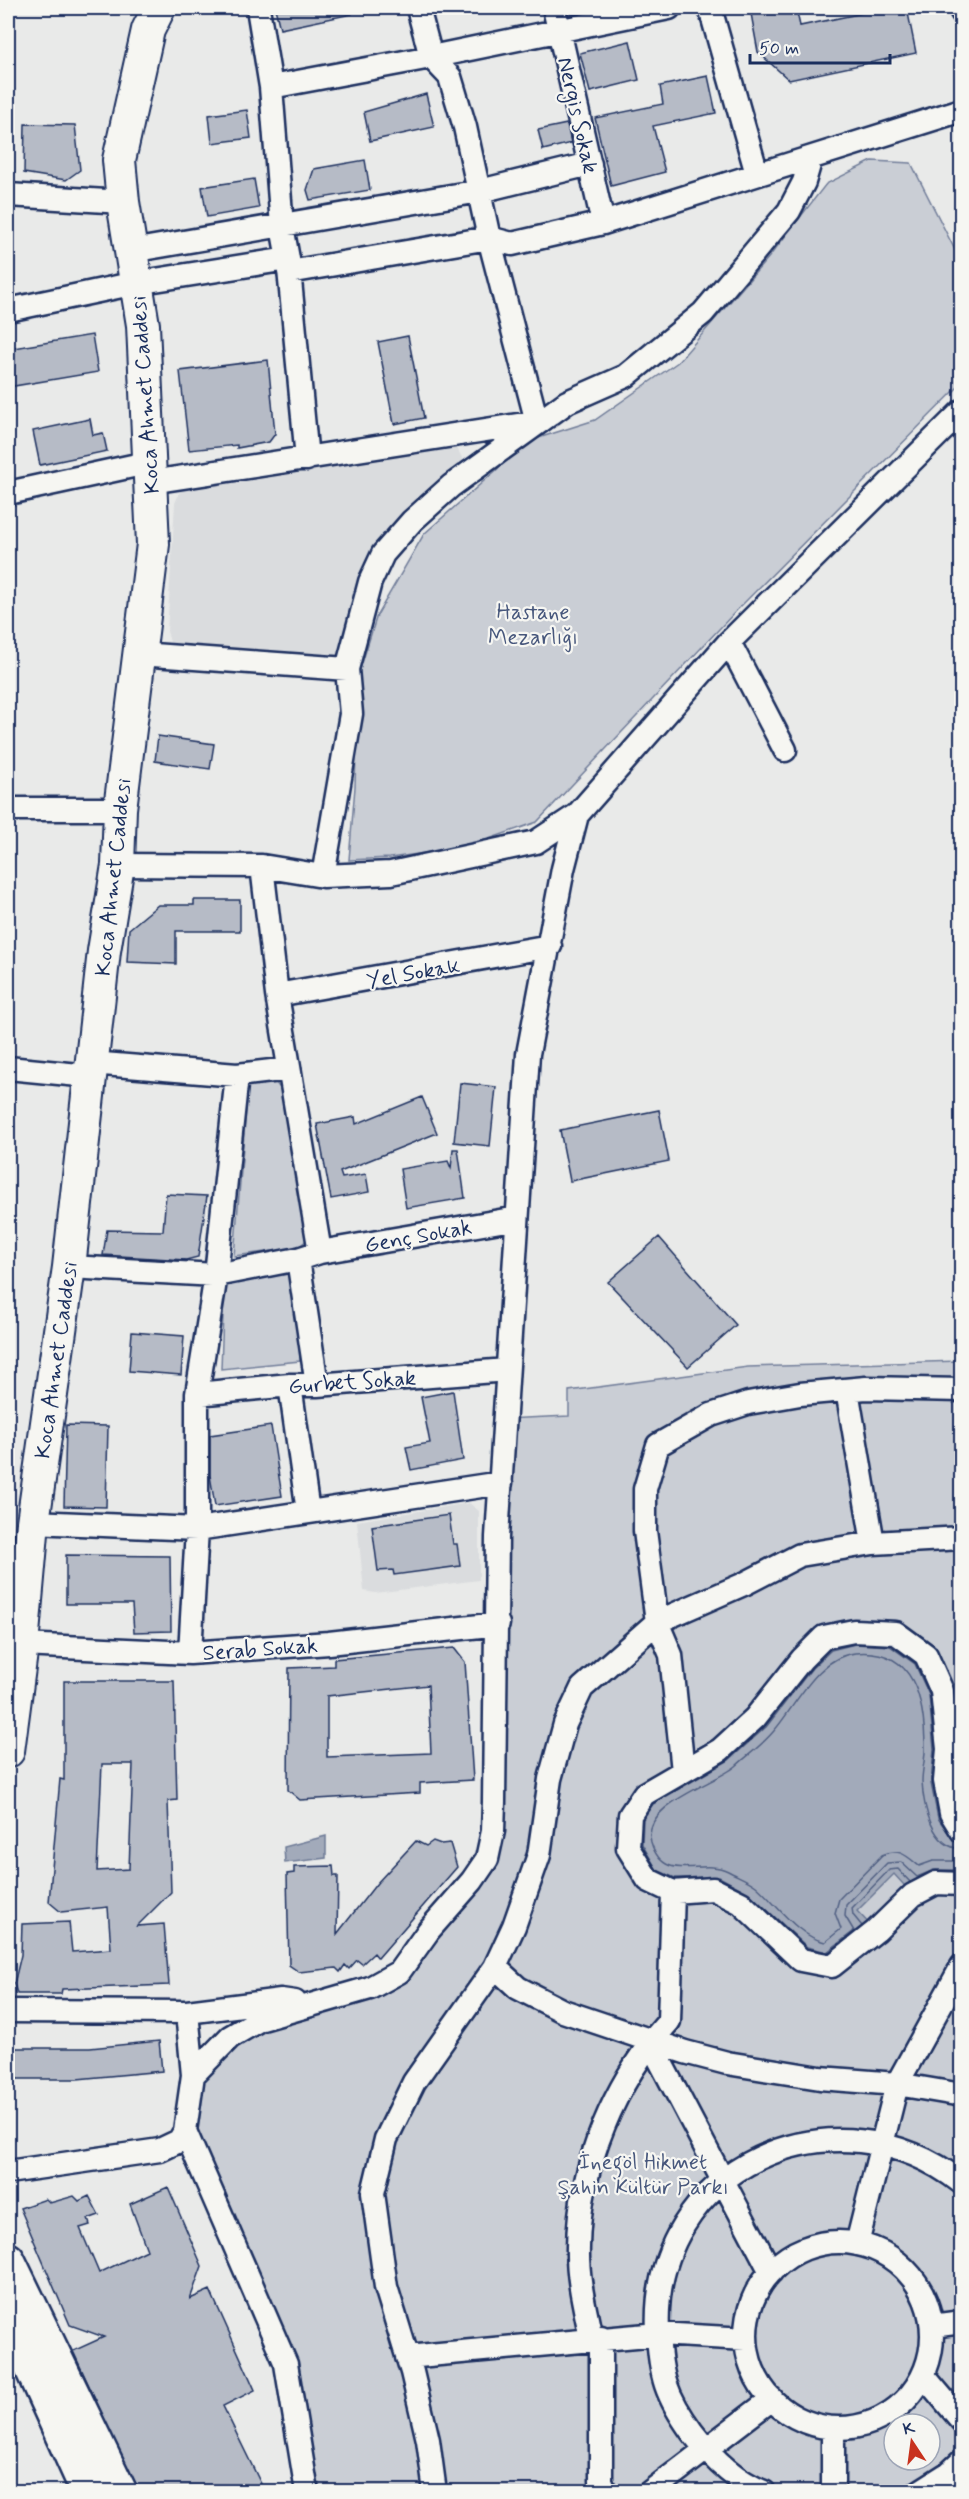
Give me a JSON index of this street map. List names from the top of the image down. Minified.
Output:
{"streets":{"street":["Nergis Sokak","Koca Ahmet Caddesi","Yel Sokak","Genç Sokak","Gurbet Sokak","Serab Sokak"]},"crossings":[["Koca Ahmet Caddesi","Genç Sokak"],["Koca Ahmet Caddesi","Serab Sokak"]],"parks":["Hastane Mezarlığı","İnegöl Hikmet Şahin Kültür Parkı"],"scale_bar":"50 m","north":"top"}
